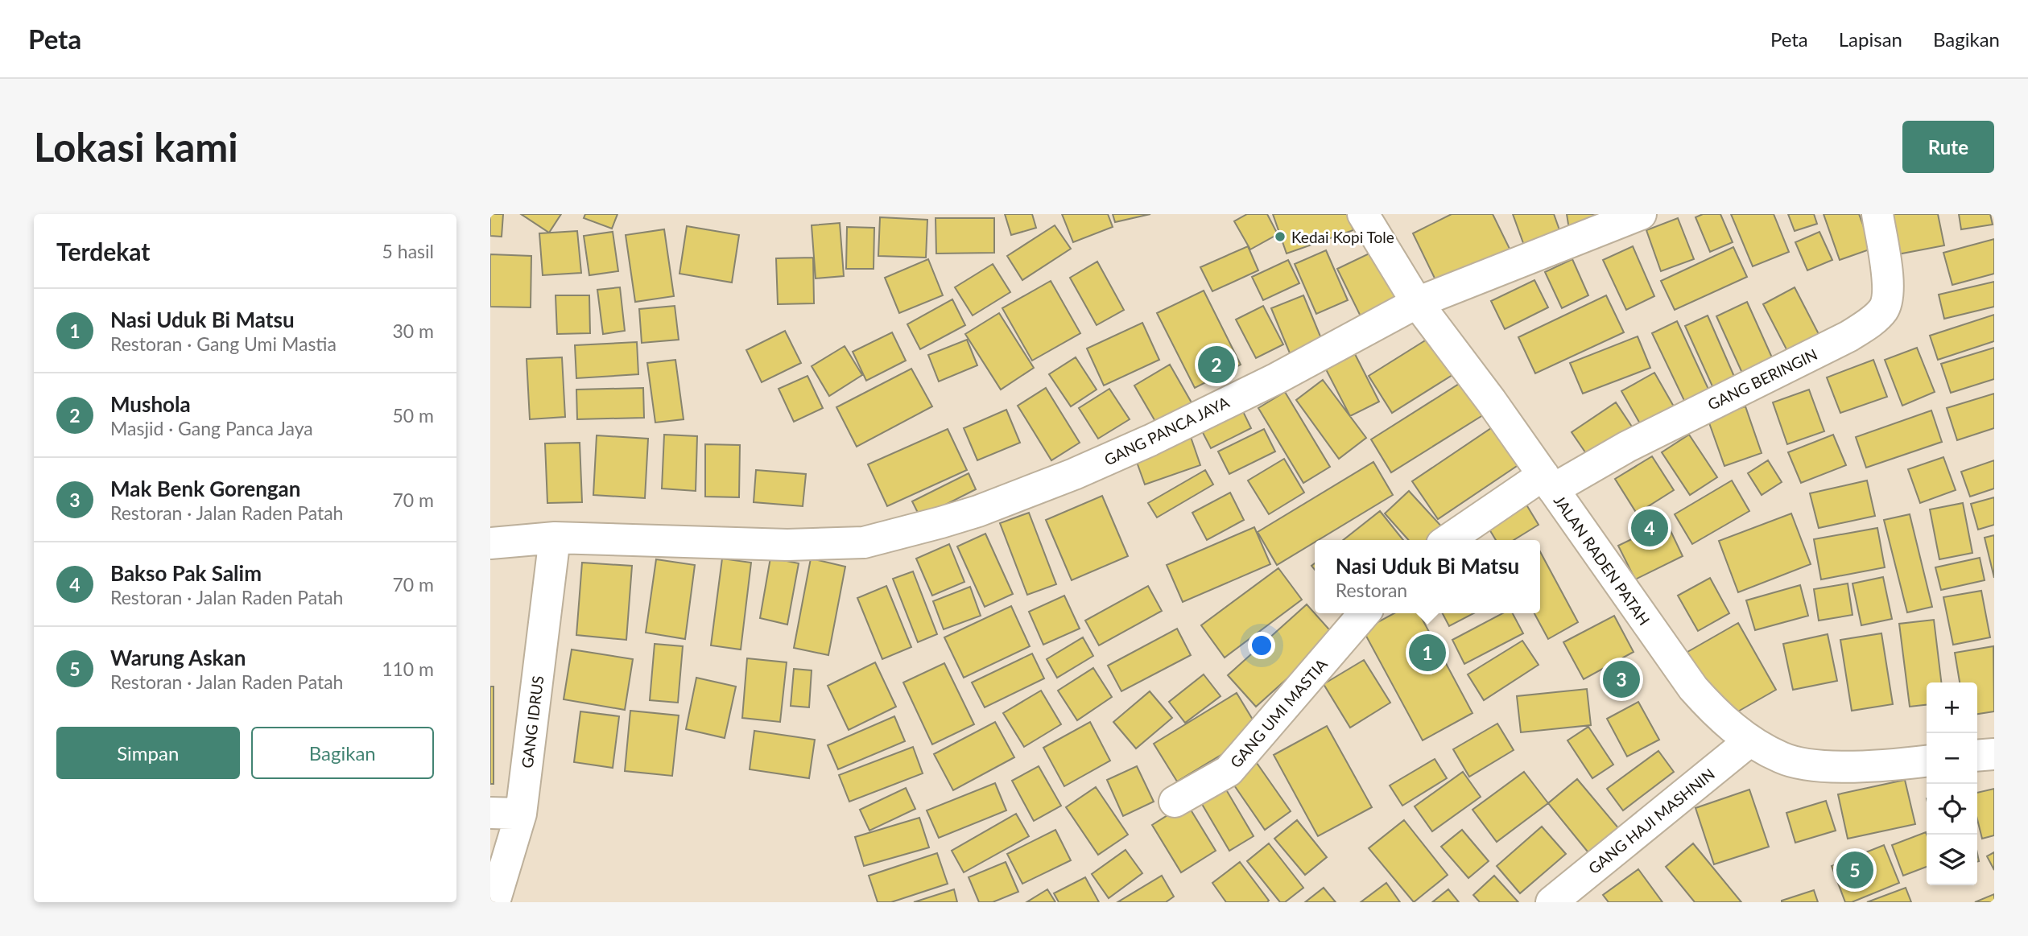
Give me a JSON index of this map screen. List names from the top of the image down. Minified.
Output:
{"streets":{"street":["GANG BERINGIN","GANG PANCA JAYA","JALAN RADEN PATAH","GANG UMI MASTIA","GANG IDRUS","GANG HAJI MASHNIN"]},"crossings":[["GANG BERINGIN","JALAN RADEN PATAH"],["GANG PANCA JAYA","JALAN RADEN PATAH"],["GANG PANCA JAYA","GANG IDRUS"],["JALAN RADEN PATAH","GANG HAJI MASHNIN"]],"places":["Kedai Kopi Tole"],"page":{"header":"Peta","nav":["Peta","Lapisan","Bagikan"],"buttons":["Rute",["Simpan","Bagikan"]],"title":"Lokasi kami","heading":["Terdekat","5 hasil"],"list":[{"mark":"1","name":"Nasi Uduk Bi Matsu","note":"Restoran · Gang Umi Mastia","value":"30 m"},{"mark":"2","name":"Mushola","note":"Masjid · Gang Panca Jaya","value":"50 m"},{"mark":"3","name":"Mak Benk Gorengan","note":"Restoran · Jalan Raden Patah","value":"70 m"},{"mark":"4","name":"Bakso Pak Salim","note":"Restoran · Jalan Raden Patah","value":"70 m"},{"mark":"5","name":"Warung Askan","note":"Restoran · Jalan Raden Patah","value":"110 m"}],"pins":["2","4","1","3","5"],"popup":["Nasi Uduk Bi Matsu","Restoran"],"map_buttons":["+","−"]}}
